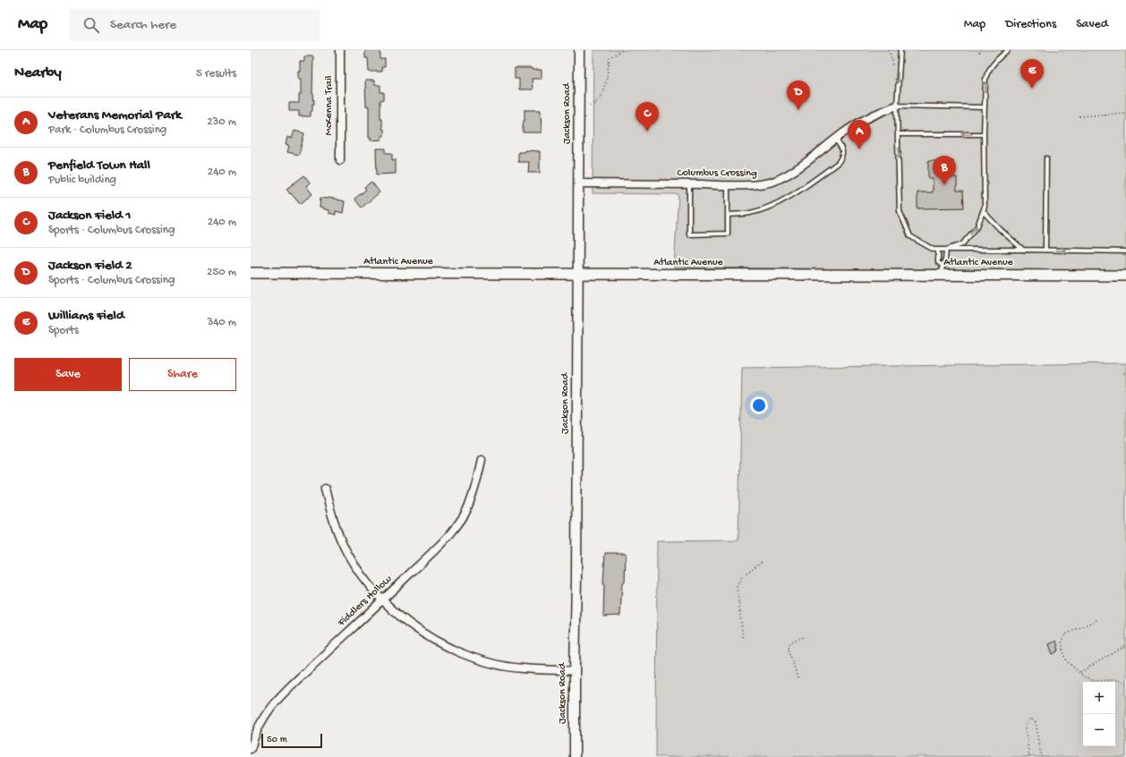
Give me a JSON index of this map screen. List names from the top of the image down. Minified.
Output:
{"streets":{"main road":["Atlantic Avenue"],"street":["McKenna Trail","Jackson Road","Columbus Crossing","Fiddlers Hollow"]},"crossings":[["Jackson Road","Columbus Crossing"],["Jackson Road","Atlantic Avenue"]],"scale_bar":"50 m","page":{"header":"Map","search":"Search here","nav":["Map","Directions","Saved"],"heading":["Nearby","5 results"],"pins":["E","D","C","A","B"],"list":[{"mark":"A","name":"Veterans Memorial Park","note":"Park · Columbus Crossing","value":"230 m"},{"mark":"B","name":"Penfield Town Hall","note":"Public building","value":"240 m"},{"mark":"C","name":"Jackson Field 1","note":"Sports · Columbus Crossing","value":"240 m"},{"mark":"D","name":"Jackson Field 2","note":"Sports · Columbus Crossing","value":"250 m"},{"mark":"E","name":"Williams Field","note":"Sports","value":"340 m"}],"buttons":["Save","Share"],"map_buttons":["+","−"],"scale":"50 m"}}
